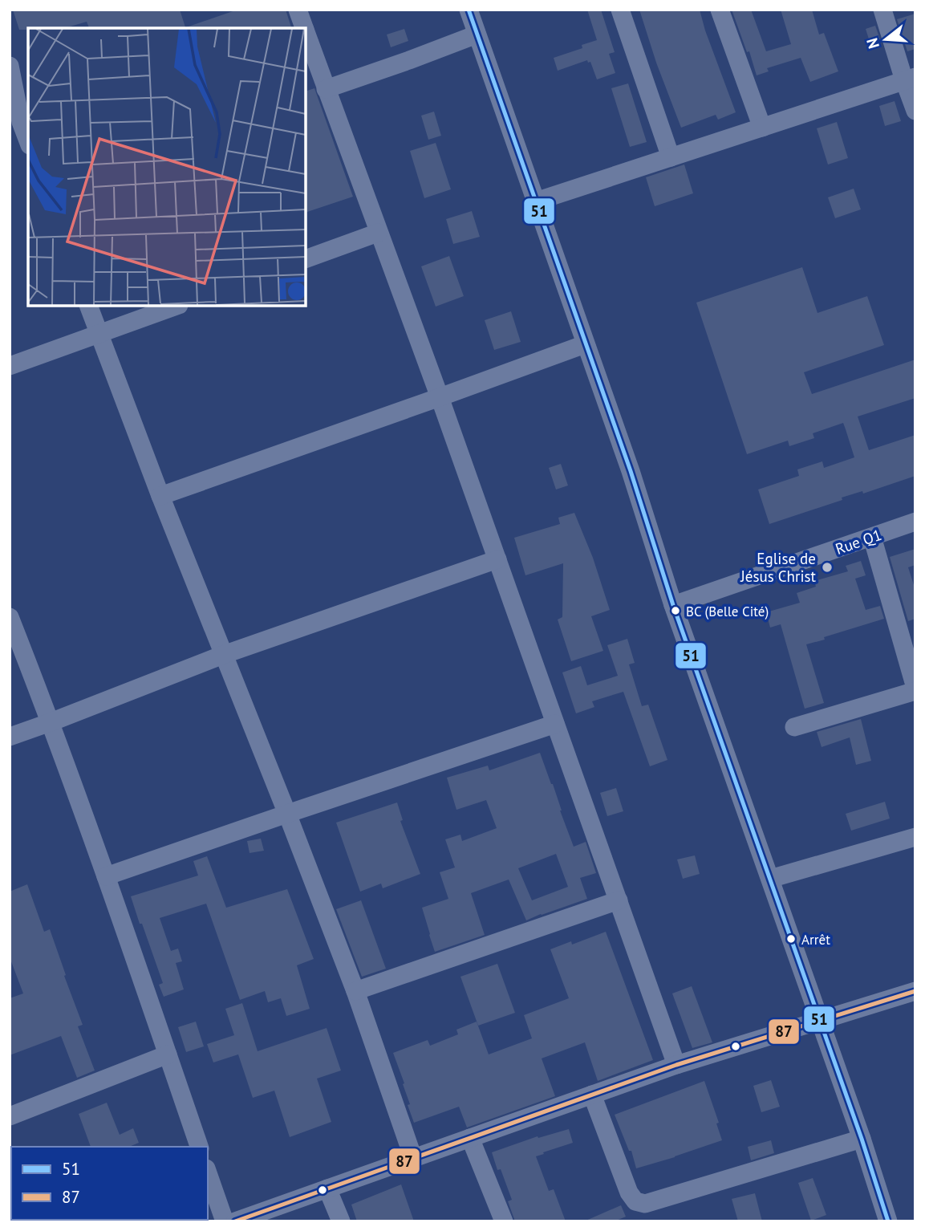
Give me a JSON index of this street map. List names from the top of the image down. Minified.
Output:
{"streets":{"street":["Rue Q1"]},"places":["Eglise de Jésus Christ","BC (Belle Cité)","Arrêt"],"lines":["transit line 51","transit line 87"],"legend":["51","87"],"north":"left"}
